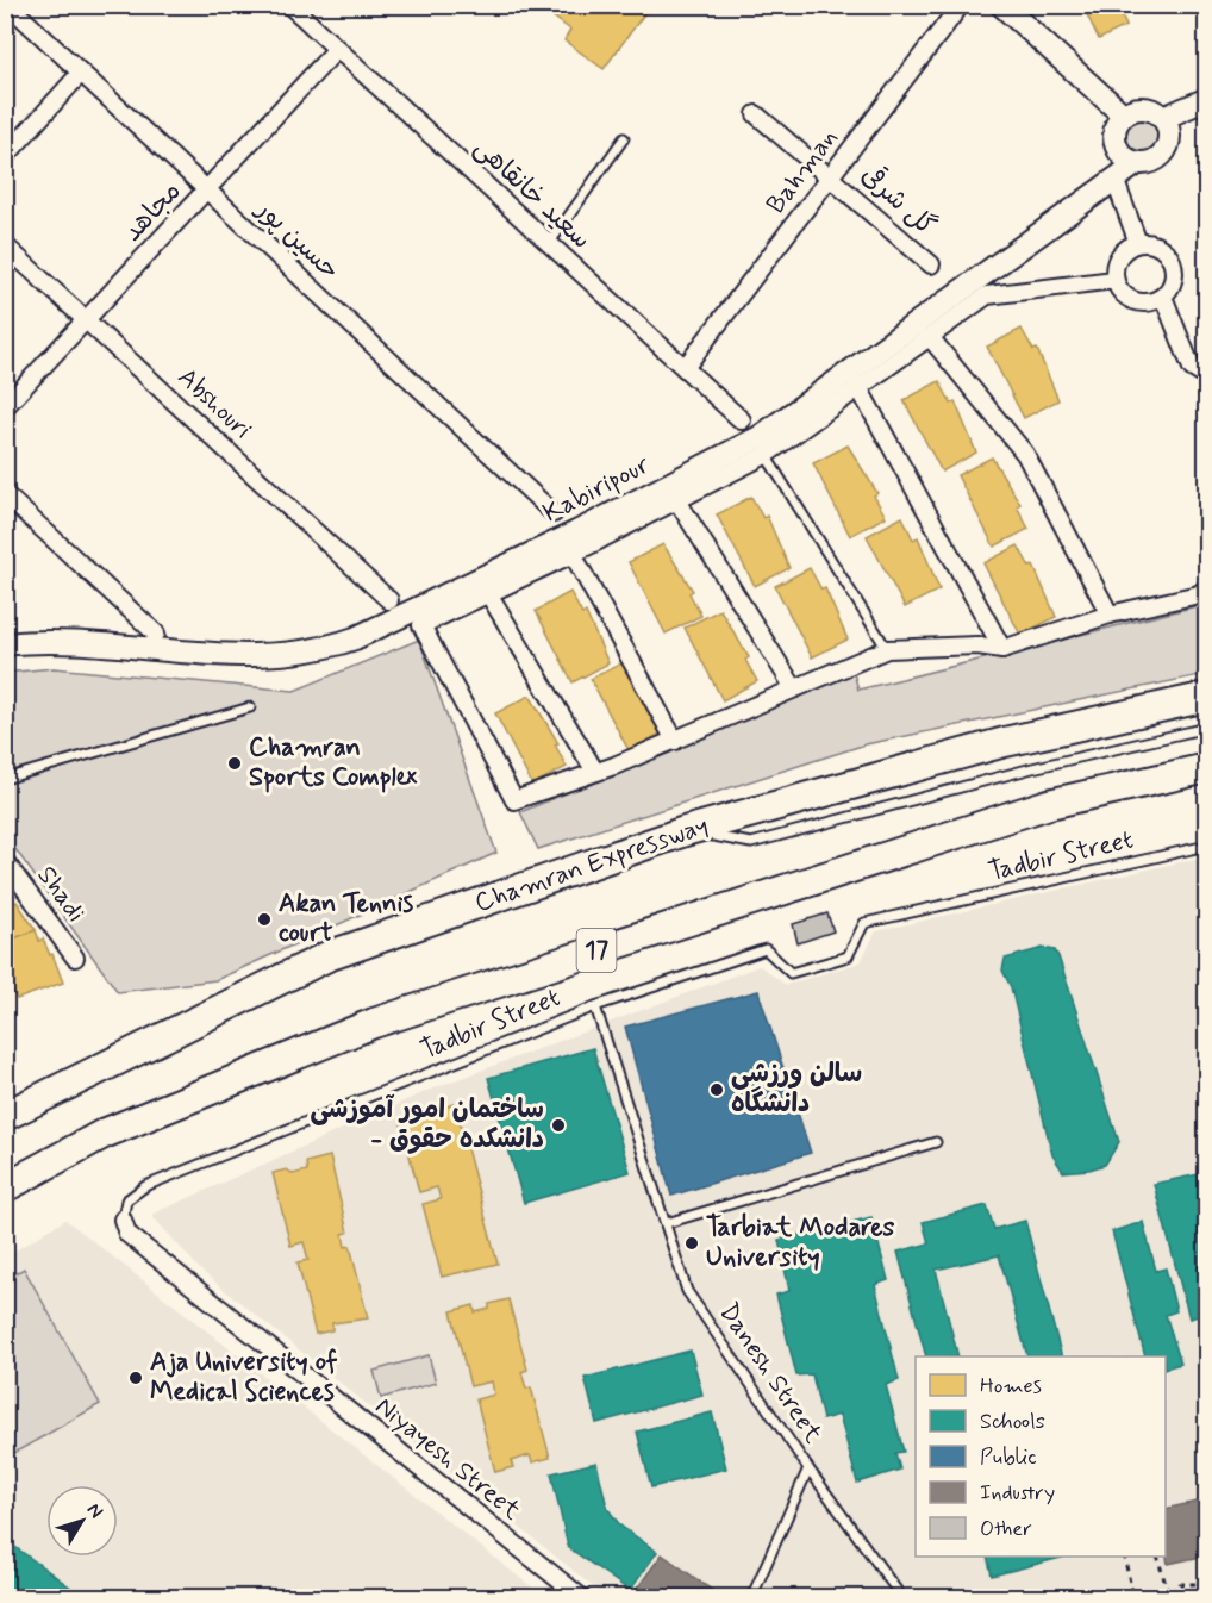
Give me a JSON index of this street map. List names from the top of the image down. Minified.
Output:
{"streets":{"highway":["Chamran Expressway","17"],"street":["Bahman","سعید خانقاهی","گل شرقی","مجاهد","حسین پور","Abshouri","Kabiripour","Shadi","Niyayesh Street"],"lane":["Tadbir Street","Danesh Street"]},"crossings":[["Bahman","سعید خانقاهی"],["Bahman","گل شرقی"],["سعید خانقاهی","مجاهد"],["مجاهد","حسین پور"],["مجاهد","Abshouri"],["Tadbir Street","Danesh Street"],["Tadbir Street","Niyayesh Street"]],"places":["Chamran Sports Complex","Akan Tennis court","سالن ورزشی دانشگاه","ساختمان امور آموزشی - دانشکده حقوق","Tarbiat Modares University","Aja University of Medical Sciences"],"legend":["Homes","Schools","Public","Industry","Other"],"north":"top right"}
